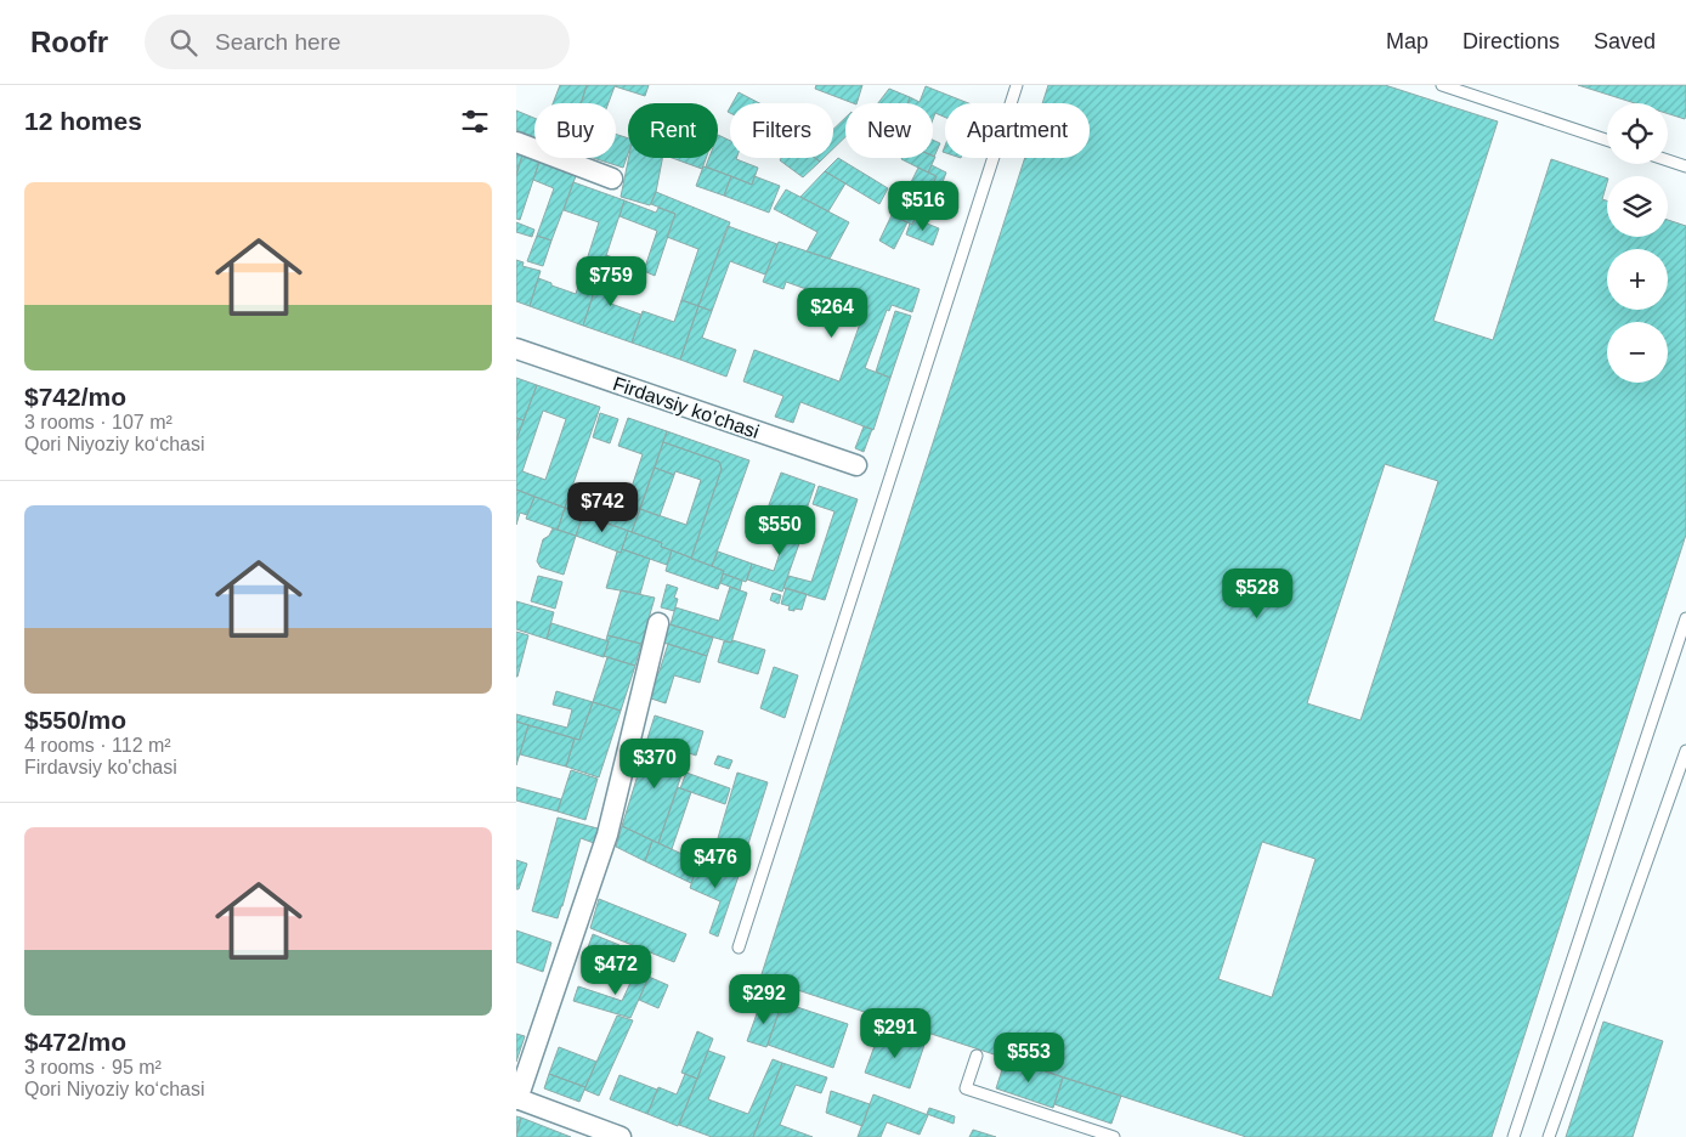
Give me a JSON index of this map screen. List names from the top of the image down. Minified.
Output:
{"streets":{"street":["Firdavsiy ko'chasi"]},"page":{"header":"Roofr","search":"Search here","nav":["Map","Directions","Saved"],"heading":"12 homes","map_buttons":["+","−"],"chip":["Buy","Rent","Filters","New","Apartment"],"list":[{"name":"$742/mo","note":"3 rooms · 107 m² · Qori Niyoziy koʻchasi"},{"name":"$550/mo","note":"4 rooms · 112 m² · Firdavsiy ko'chasi"},{"name":"$472/mo","note":"3 rooms · 95 m² · Qori Niyoziy koʻchasi"}],"price":["$516","$759","$264","$742","$550","$528","$370","$476","$472","$292","$291","$553"]}}
